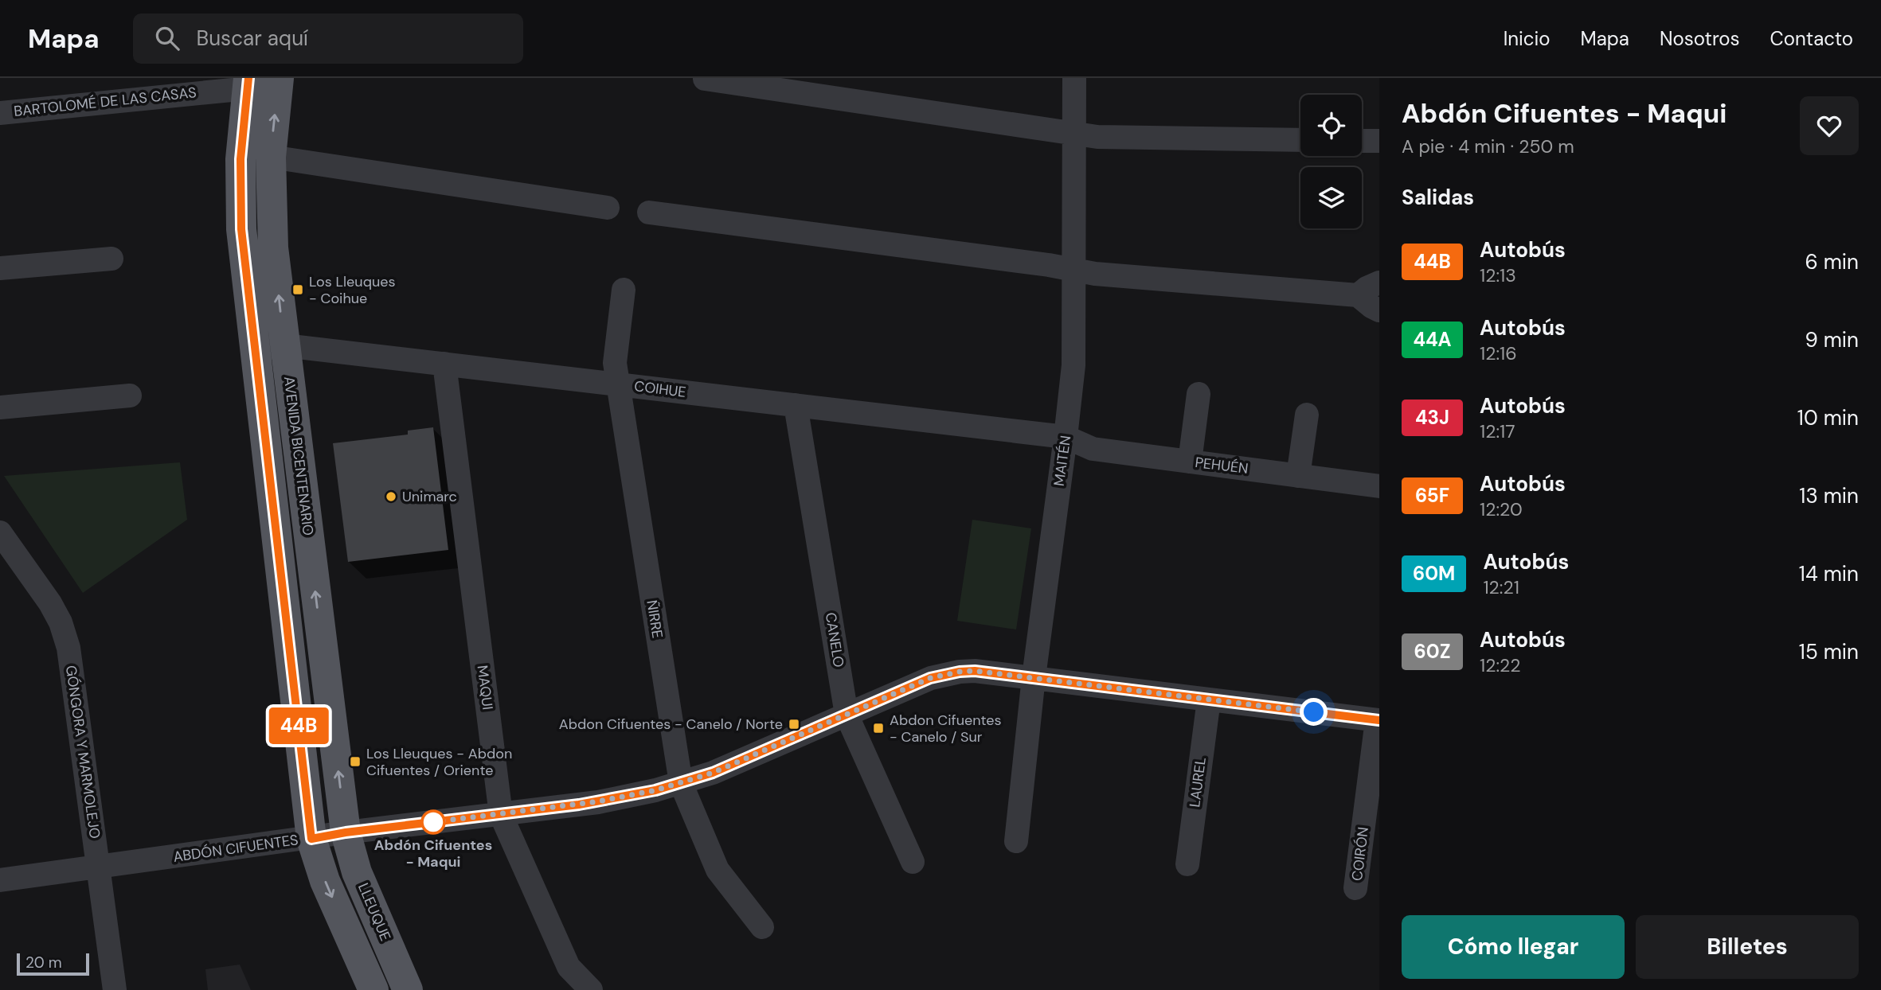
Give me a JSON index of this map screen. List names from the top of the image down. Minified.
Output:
{"streets":{"main road":["AVENIDA BICENTENARIO","LLEUQUE"],"street":["BARTOLOMÉ DE LAS CASAS","COIHUE","MAITÉN","PEHUÉN","ÑIRRE","CANELO","MAQUI","GÓNGORA Y MARMOLEJO","LAUREL","ABDÓN CIFUENTES","COIRÓN"]},"crossings":[["BARTOLOMÉ DE LAS CASAS","AVENIDA BICENTENARIO"],["COIHUE","AVENIDA BICENTENARIO"],["COIHUE","MAITÉN"],["COIHUE","PEHUÉN"],["COIHUE","ÑIRRE"],["COIHUE","CANELO"],["COIHUE","MAQUI"],["AVENIDA BICENTENARIO","ABDÓN CIFUENTES"],["AVENIDA BICENTENARIO","LLEUQUE"],["MAITÉN","PEHUÉN"],["MAITÉN","ABDÓN CIFUENTES"],["ÑIRRE","ABDÓN CIFUENTES"],["CANELO","ABDÓN CIFUENTES"],["MAQUI","ABDÓN CIFUENTES"],["GÓNGORA Y MARMOLEJO","ABDÓN CIFUENTES"],["LAUREL","ABDÓN CIFUENTES"],["ABDÓN CIFUENTES","COIRÓN"],["ABDÓN CIFUENTES","LLEUQUE"]],"places":{"transit":["Los Lleuques - Coihue","Abdon Cifuentes - Canelo / Norte","Abdon Cifuentes - Canelo / Sur","Los Lleuques - Abdon Cifuentes / Oriente"],"other":["Unimarc","Abdón Cifuentes - Maqui"]},"lines":["bus line 44B"],"scale_bar":"20 m","page":{"header":"Mapa","search":"Buscar aquí","nav":["Inicio","Mapa","Nosotros","Contacto"],"on_map":"44B","heading":[["Abdón Cifuentes - Maqui","A pie · 4 min · 250 m"],"Salidas"],"list":[{"mark":"44B","name":"Autobús","note":"12:13","value":"6 min"},{"mark":"44A","name":"Autobús","note":"12:16","value":"9 min"},{"mark":"43J","name":"Autobús","note":"12:17","value":"10 min"},{"mark":"65F","name":"Autobús","note":"12:20","value":"13 min"},{"mark":"60M","name":"Autobús","note":"12:21","value":"14 min"},{"mark":"60Z","name":"Autobús","note":"12:22","value":"15 min"}],"buttons":["Cómo llegar","Billetes"],"scale":"20 m"}}
